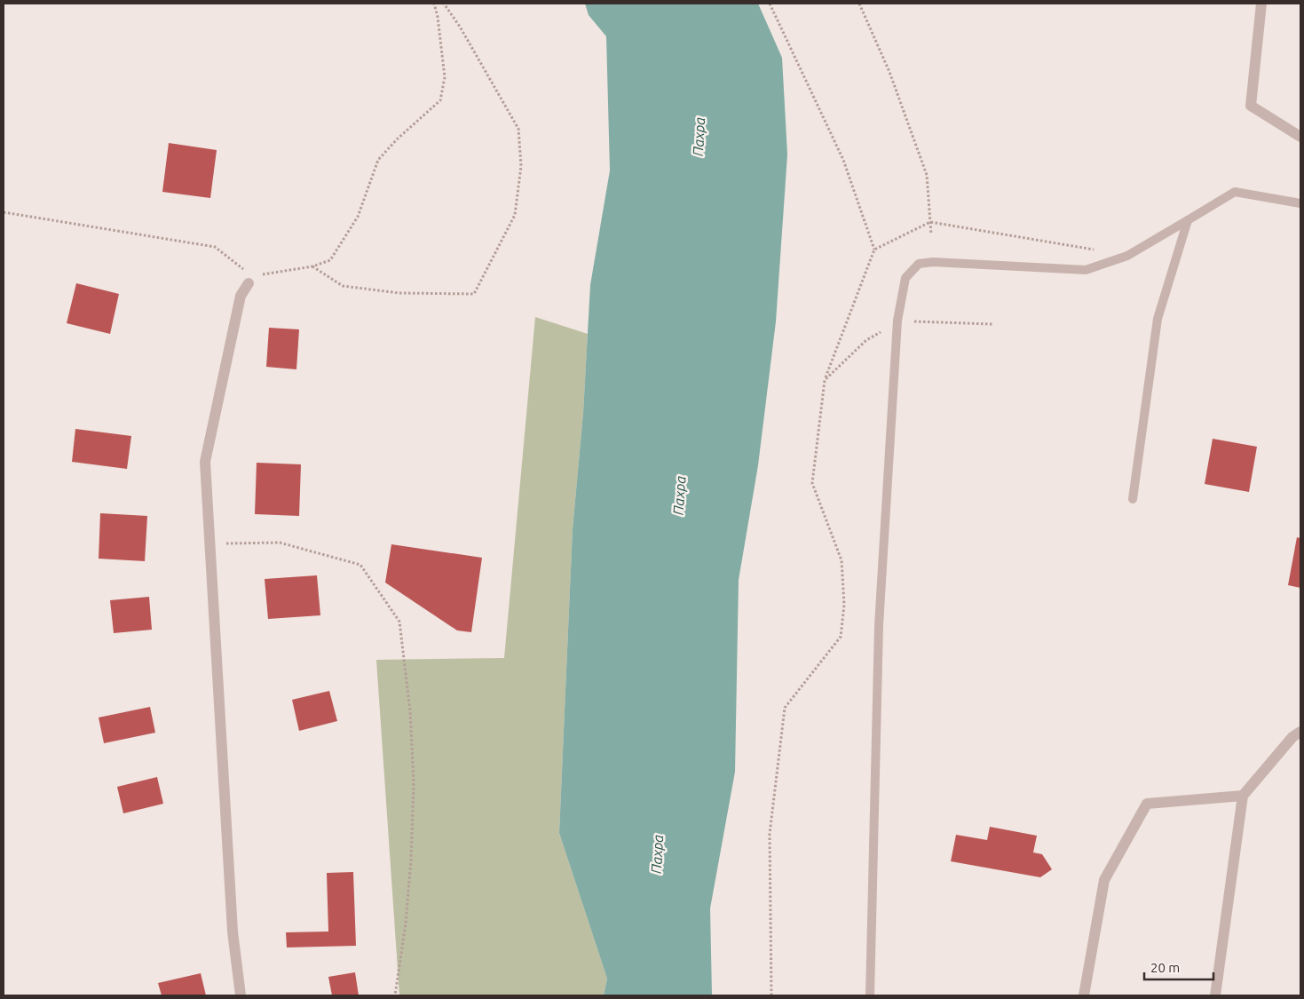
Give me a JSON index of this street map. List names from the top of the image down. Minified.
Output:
{"water":["Пахра"],"scale_bar":"20 m"}
